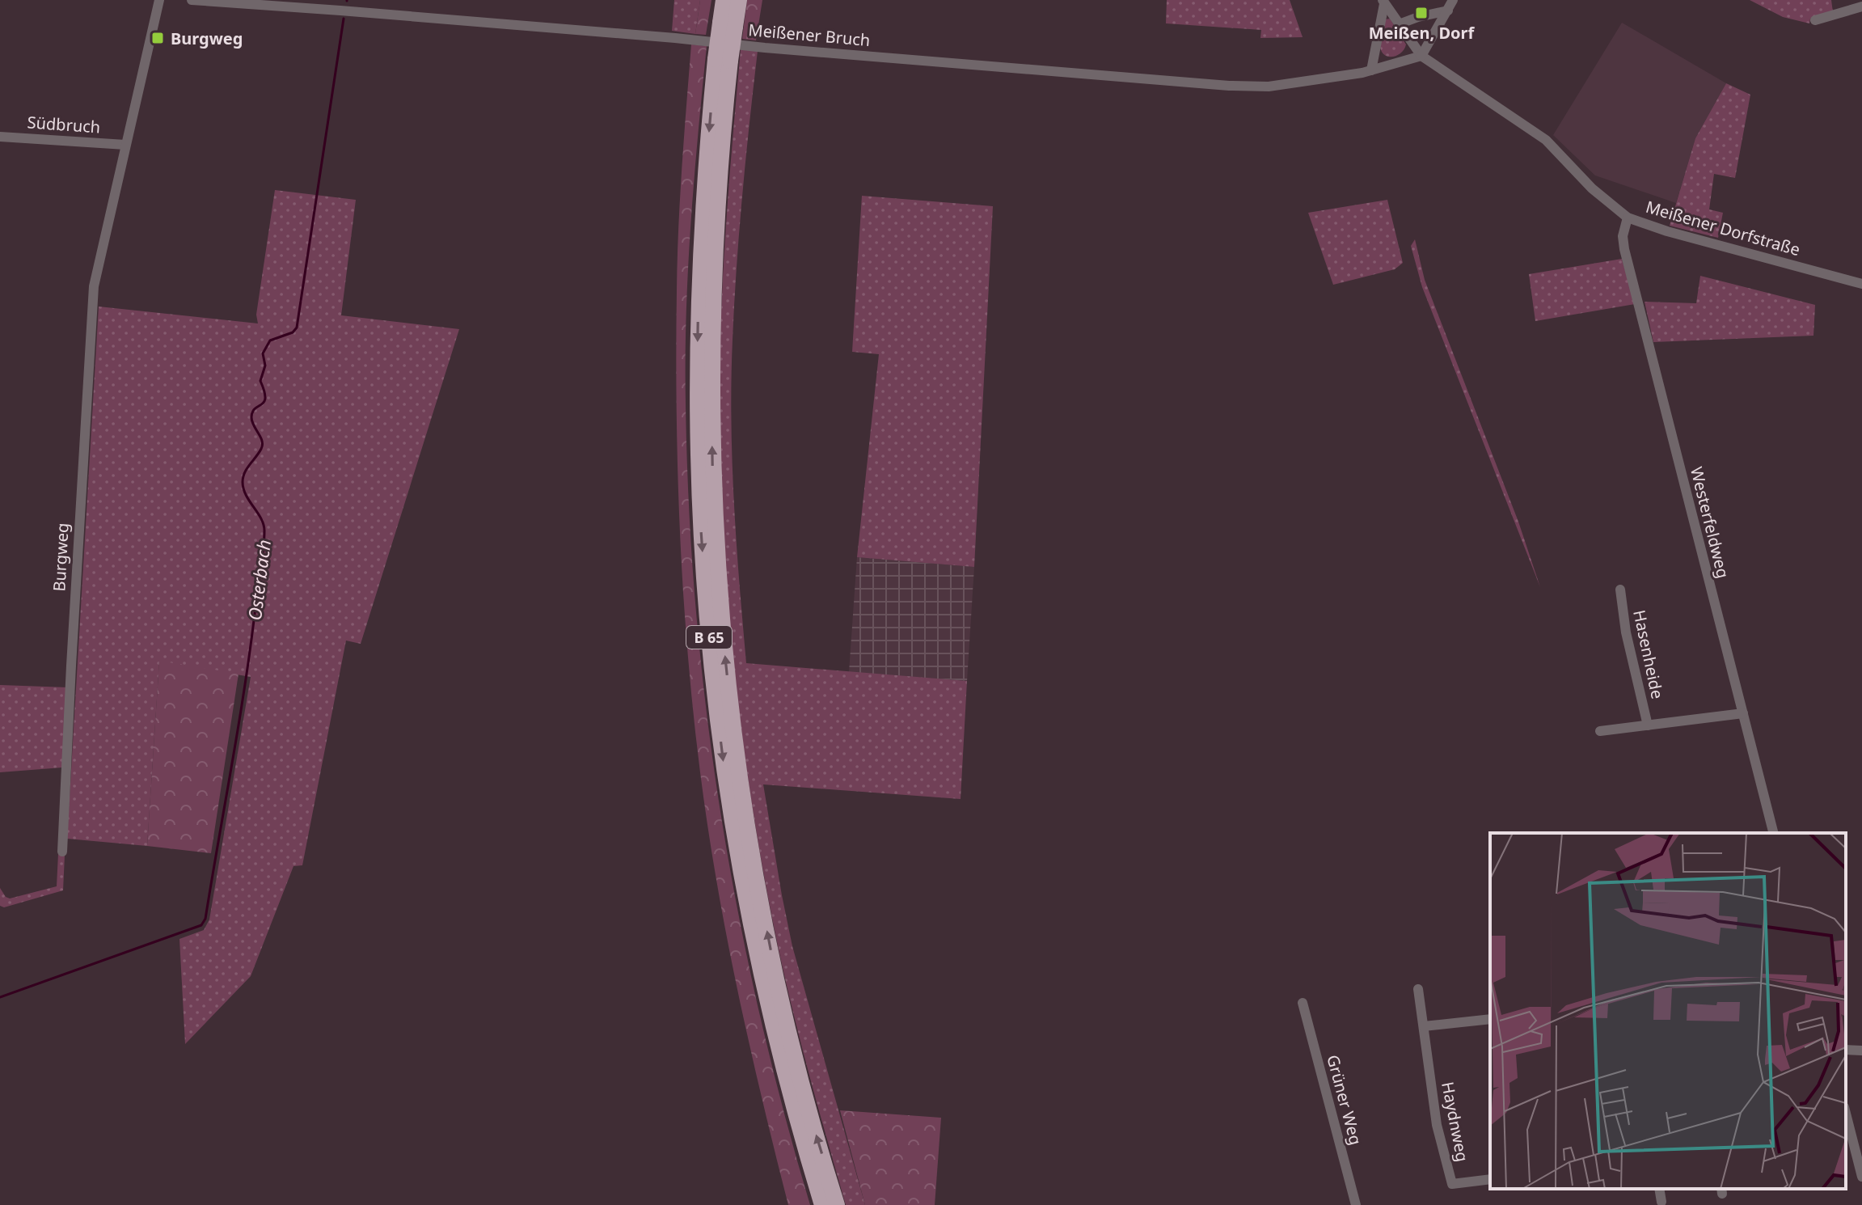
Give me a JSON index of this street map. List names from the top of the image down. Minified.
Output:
{"streets":{"highway":["B 65"],"street":["Meißener Bruch","Südbruch","Meißener Dorfstraße","Westerfeldweg","Burgweg","Hasenheide","Grüner Weg","Haydnweg"]},"crossings":[["Meißener Bruch","Meißener Dorfstraße"],["Südbruch","Burgweg"],["Meißener Dorfstraße","Westerfeldweg"]],"water":["Osterbach"],"places":{"transit":["Meißen, Dorf","Burgweg"]}}
